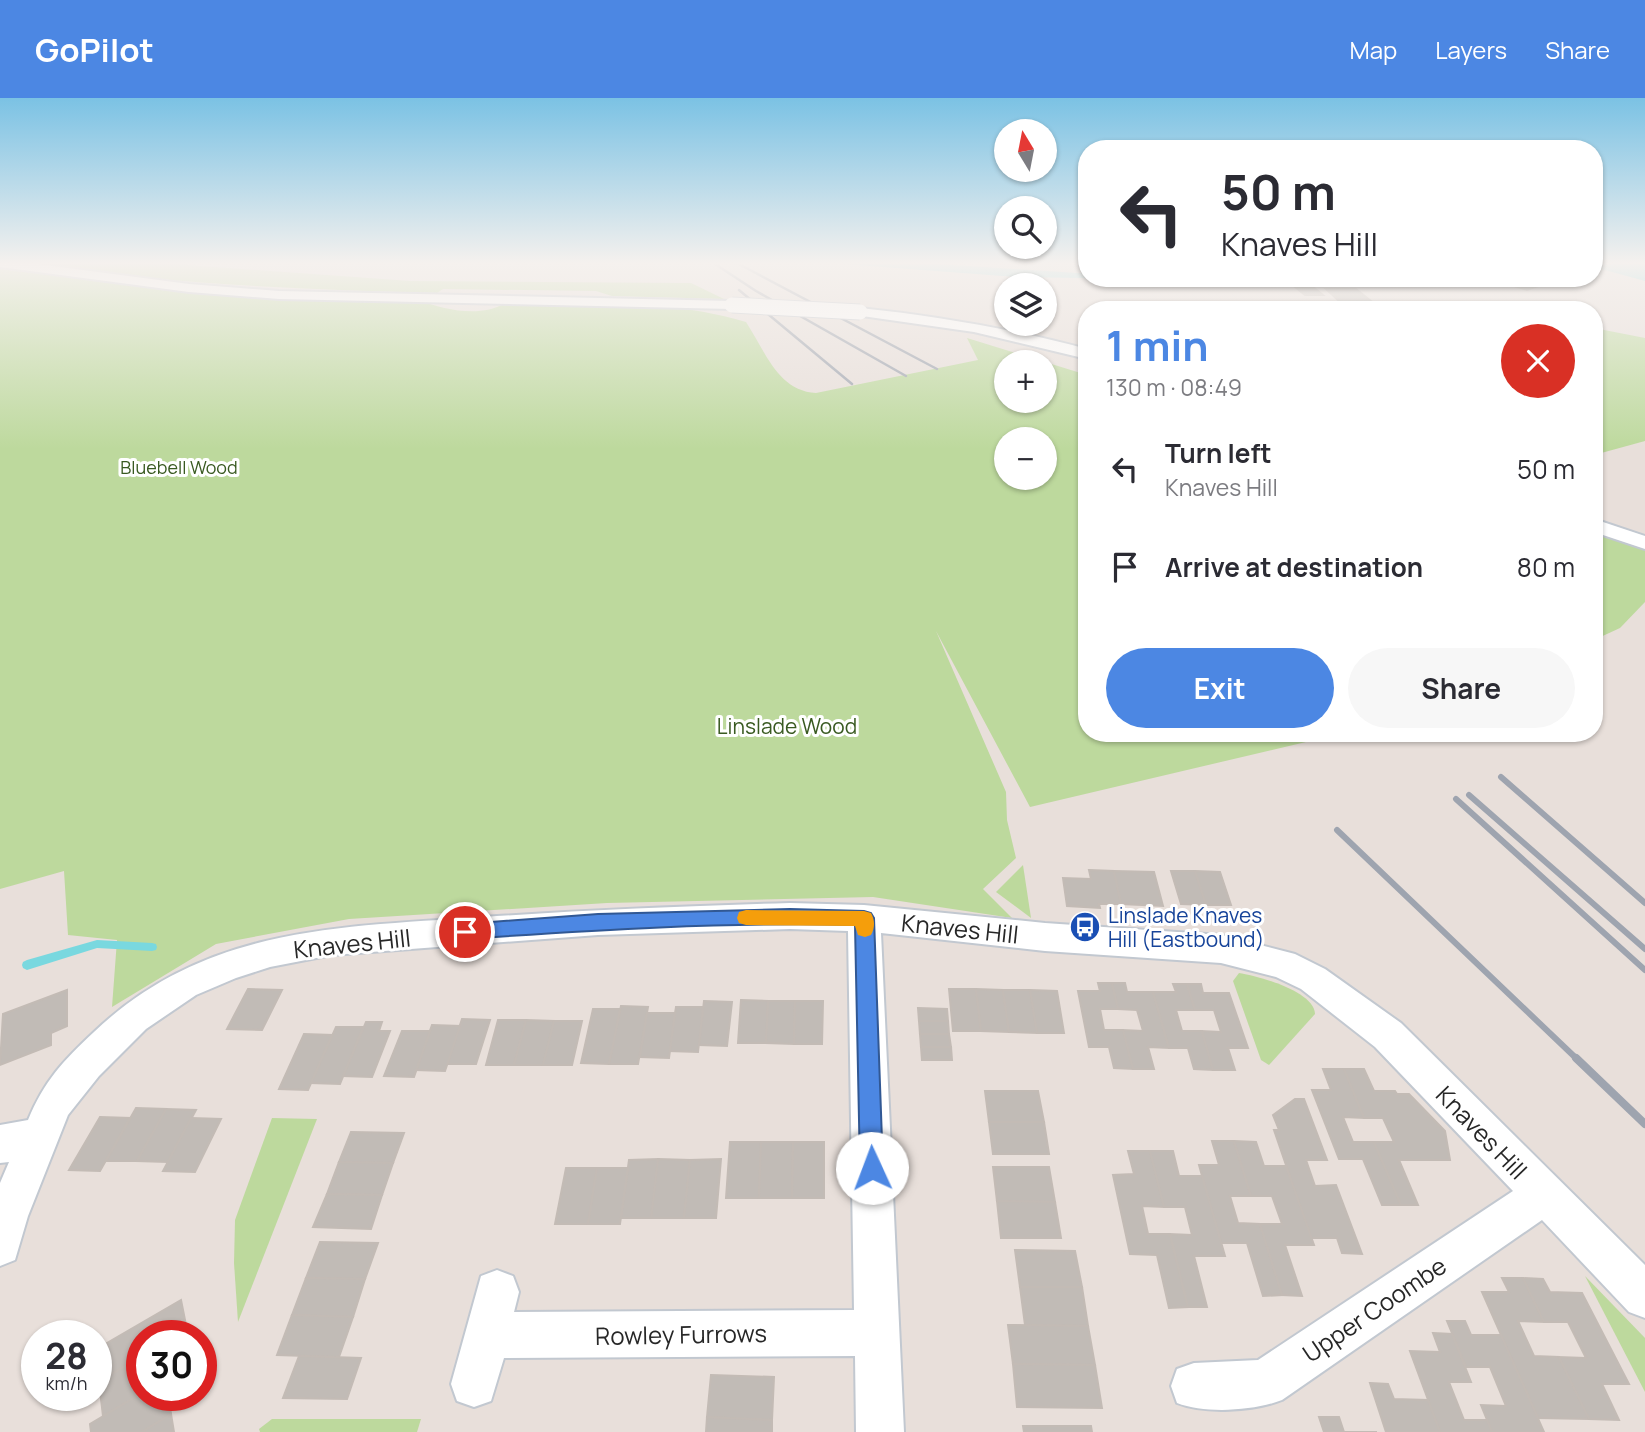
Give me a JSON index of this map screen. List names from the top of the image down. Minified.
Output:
{"streets":{"street":["Knaves Hill","Upper Coombe","Rowley Furrows"]},"crossings":[["Knaves Hill","Upper Coombe"]],"parks":["Bluebell Wood","Linslade Wood"],"places":{"bus stop":["Linslade Knaves Hill (Eastbound)"]},"north":"top","page":{"header":"GoPilot","nav":["Map","Layers","Share"],"map_buttons":["+","−"],"turn":["50 m","Knaves Hill"],"heading":["1 min","130 m · 08:49"],"list":[{"name":"Turn left","note":"Knaves Hill","value":"50 m"},{"name":"Arrive at destination","value":"80 m"}],"buttons":["Exit","Share"],"speed":"28 km/h","limit":"30"}}
